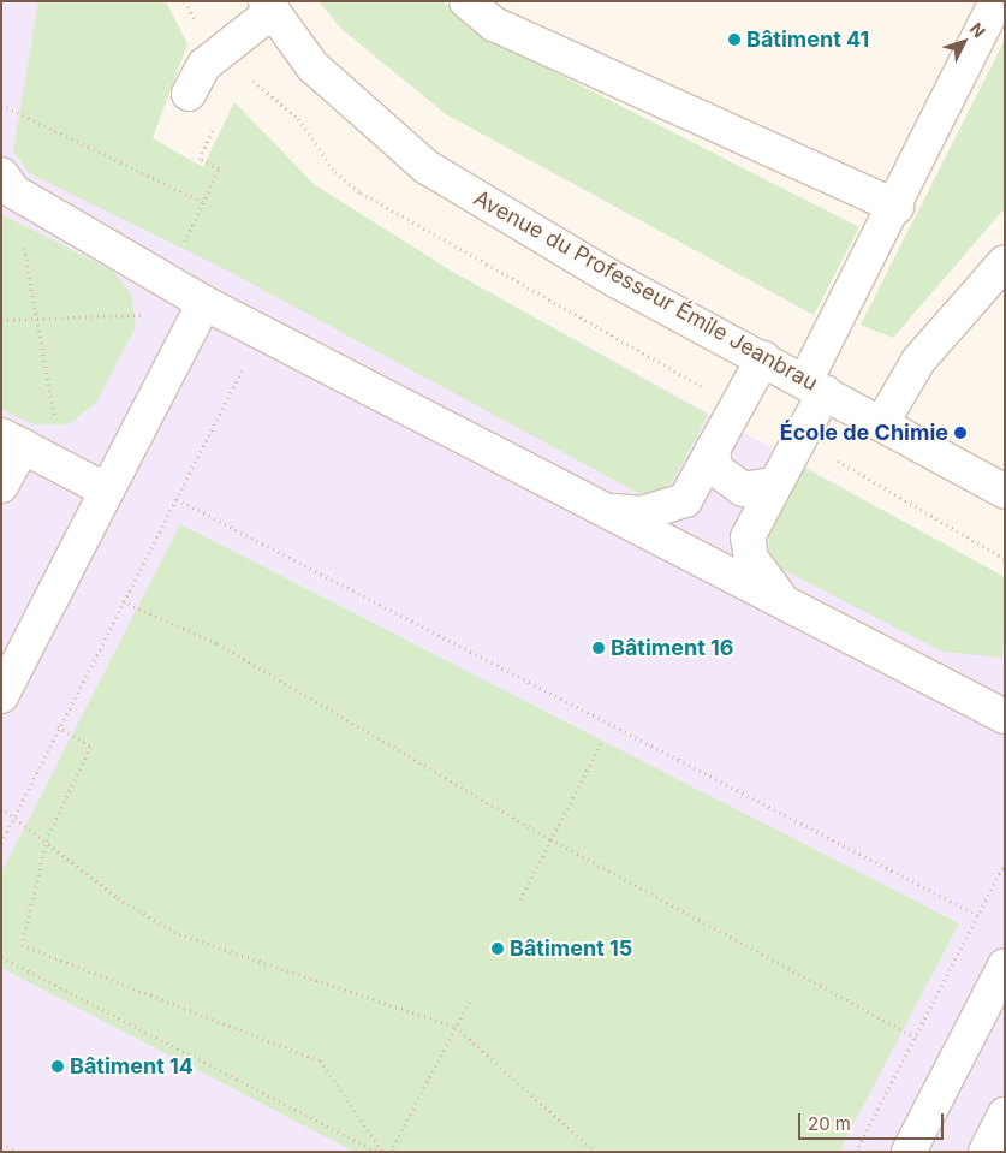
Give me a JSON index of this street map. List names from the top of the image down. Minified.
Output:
{"streets":{"street":["Avenue du Professeur Émile Jeanbrau"]},"places":["Bâtiment 41","École de Chimie","Bâtiment 16","Bâtiment 15","Bâtiment 14"],"scale_bar":"20 m","north":"top right"}
